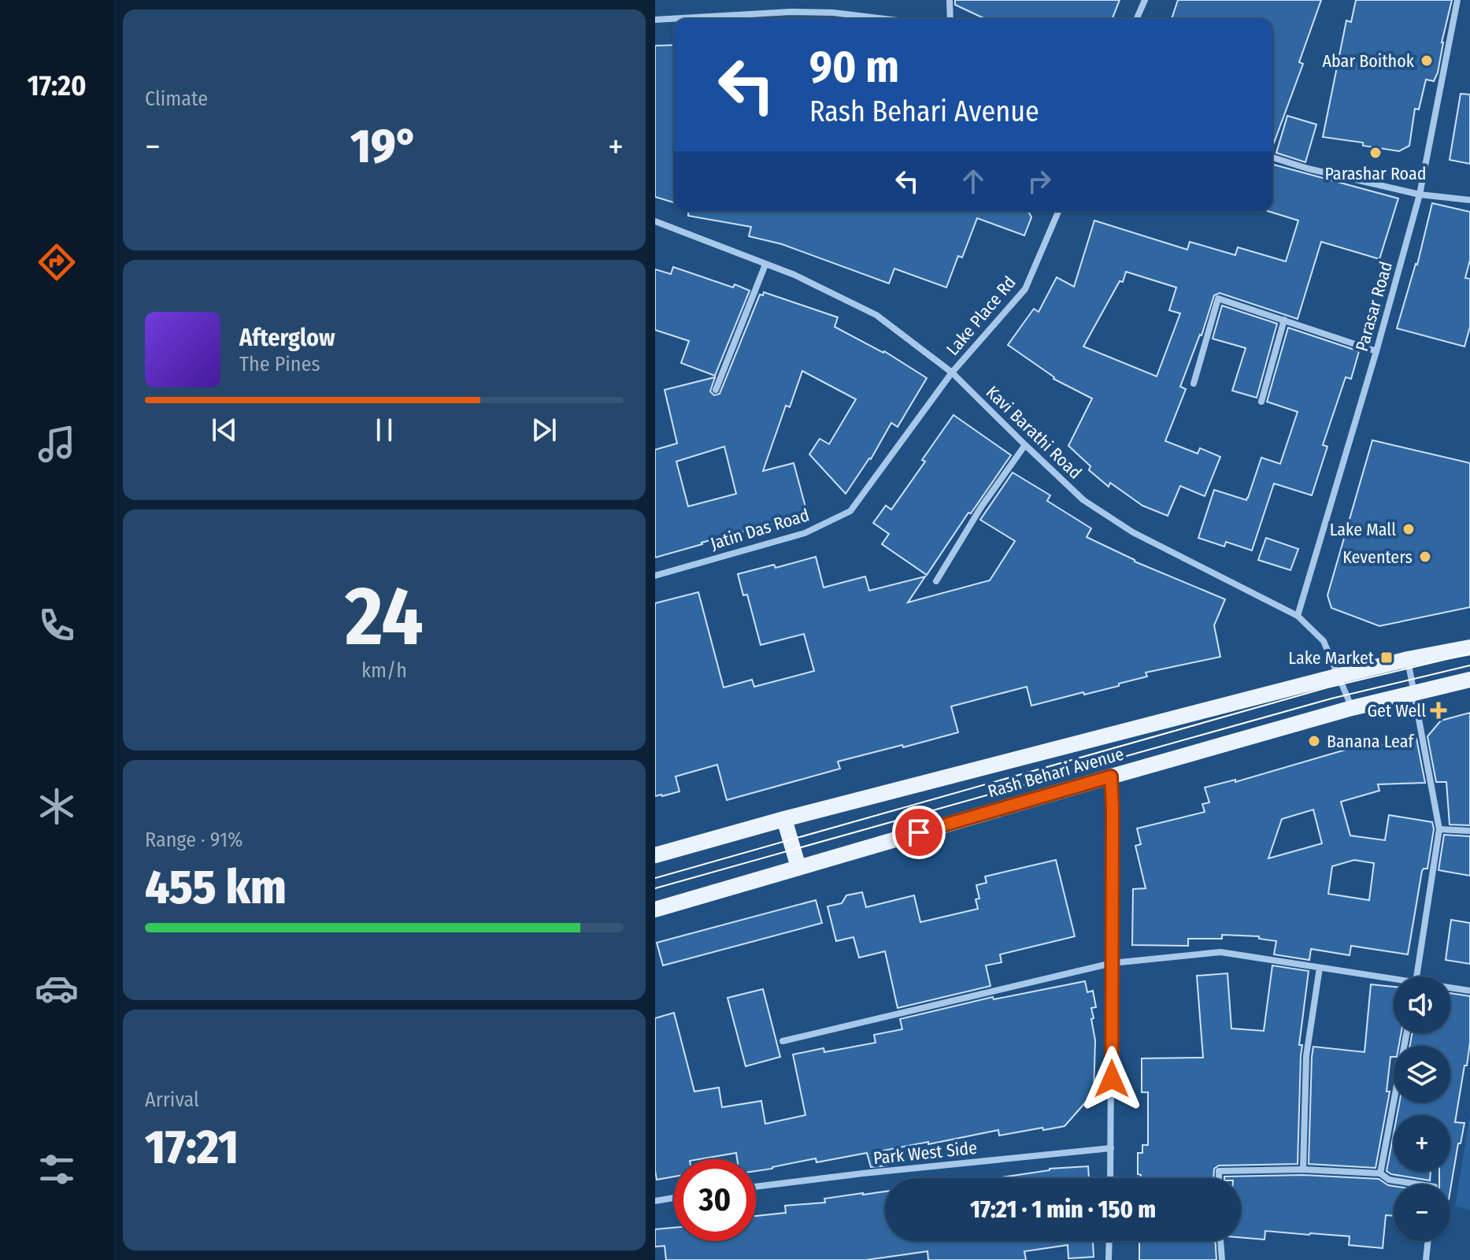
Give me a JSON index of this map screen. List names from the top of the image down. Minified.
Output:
{"streets":{"main road":["Rash Behari Avenue"],"street":["Parasar Road","Lake Place Rd","Kavi Barathi Road","Jatin Das Road","Park West Side"]},"crossings":[["Parasar Road","Kavi Barathi Road"],["Lake Place Rd","Kavi Barathi Road"],["Lake Place Rd","Jatin Das Road"],["Kavi Barathi Road","Jatin Das Road"],["Kavi Barathi Road","Rash Behari Avenue"]],"places":{"other":["Abar Boithok","Parashar Road","Lake Mall","Keventers","Banana Leaf"],"transit":["Lake Market"],"health":["Get Well"]},"page":{"tabs":"17:20","tile":["Climate",["24","km/h"],["Range · 91%","455 km"],["Arrival","17:21"]],"turn":["90 m","Rash Behari Avenue"],"heat":["−","19°","+"],"song":["Afterglow","The Pines"],"map_buttons":["+","−"],"limit":"30","trip":"17:21 · 1 min · 150 m"}}
